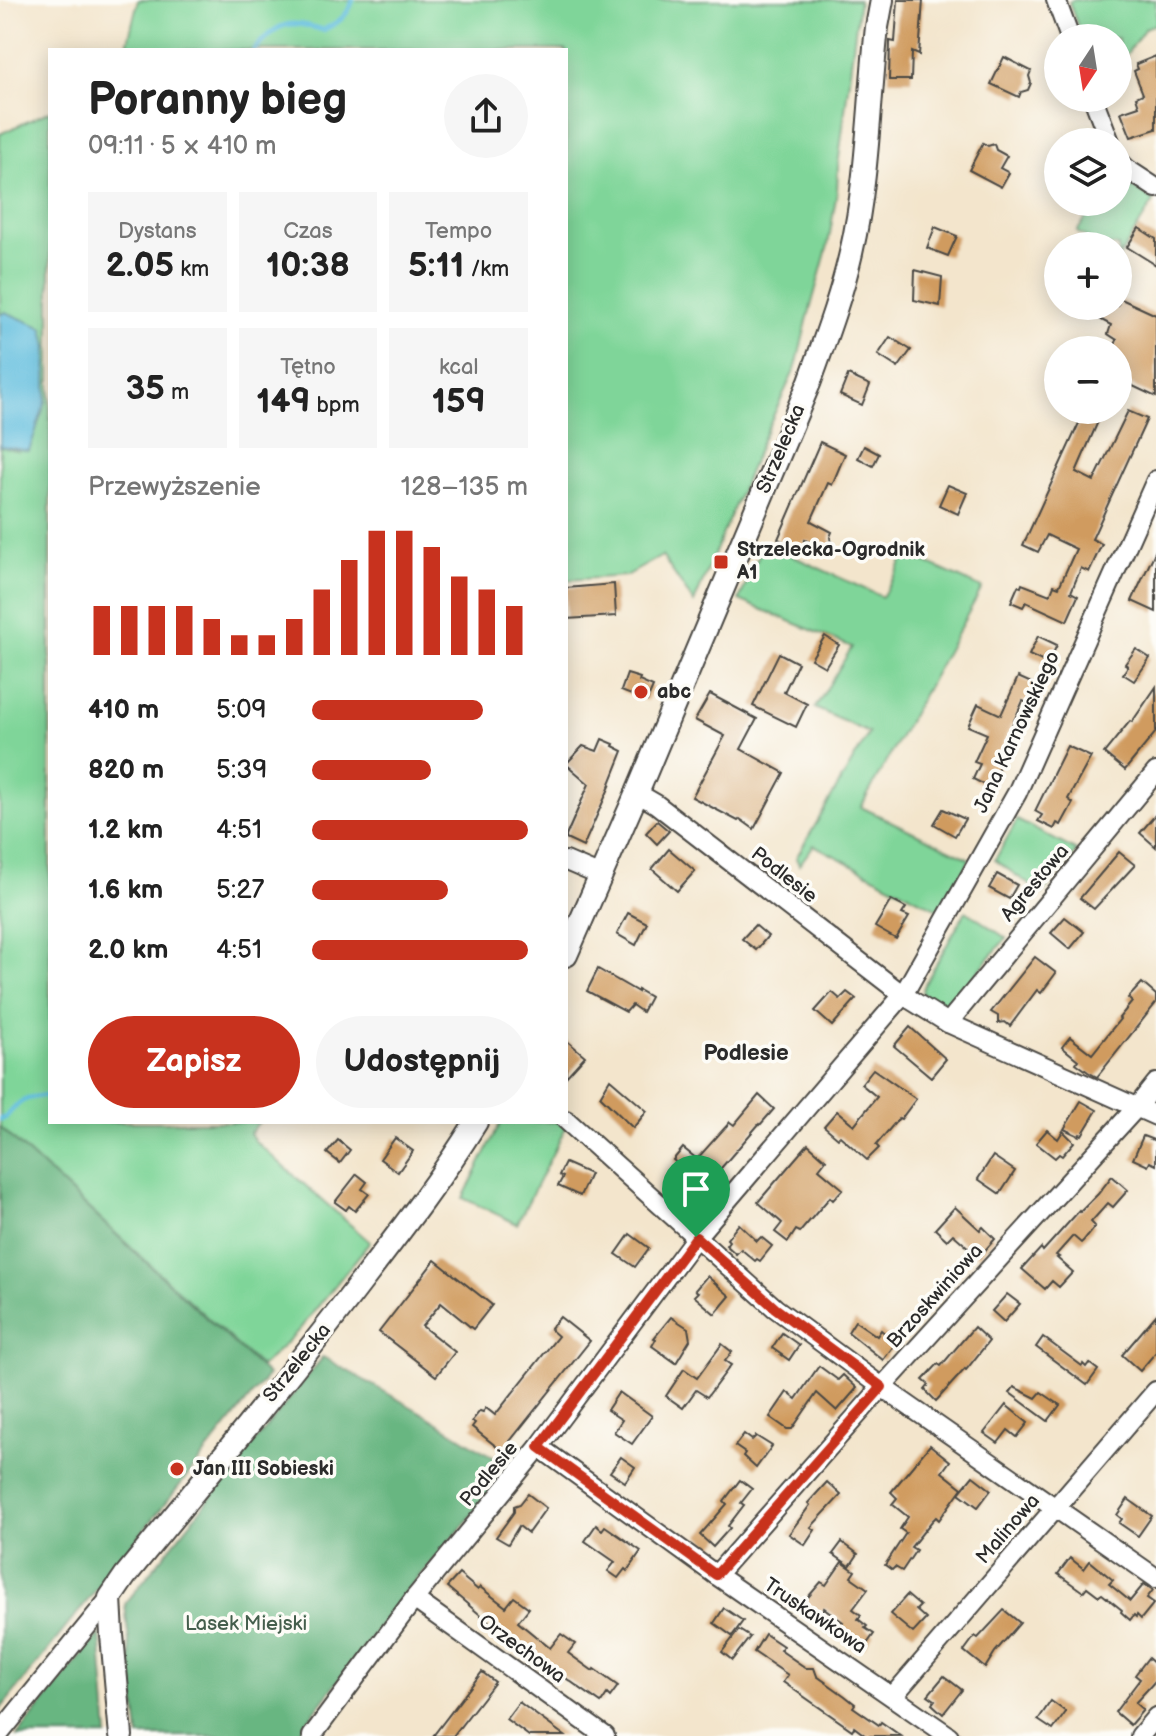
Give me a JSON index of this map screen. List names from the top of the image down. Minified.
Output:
{"streets":{"street":["Strzelecka","Jana Karnowskiego","Podlesie","Agrestowa","Brzoskwiniowa","Malinowa","Truskawkowa","Orzechowa"]},"crossings":[["Strzelecka","Podlesie"],["Jana Karnowskiego","Podlesie"],["Podlesie","Agrestowa"],["Podlesie","Brzoskwiniowa"],["Podlesie","Truskawkowa"],["Podlesie","Orzechowa"],["Brzoskwiniowa","Truskawkowa"],["Malinowa","Truskawkowa"]],"districts":["Podlesie"],"parks":["Lasek Miejski"],"places":{"transit":["Strzelecka-Ogrodnik A1"],"other":["abc","Jan III Sobieski"]},"north":"bottom","page":{"map_buttons":["+","−"],"heading":["Poranny bieg","09:11 · 5 × 410 m"],"stats":[["Dystans","2.05 km"],["Czas","10:38"],["Tempo","5:11 /km"],["35 m"],["Tętno","149 bpm"],["kcal","159"]],"chart":["Przewyższenie","128–135 m"],"list":[{"name":"410 m","note":"5:09"},{"name":"820 m","note":"5:39"},{"name":"1.2 km","note":"4:51"},{"name":"1.6 km","note":"5:27"},{"name":"2.0 km","note":"4:51"}],"buttons":["Zapisz","Udostępnij"]}}
